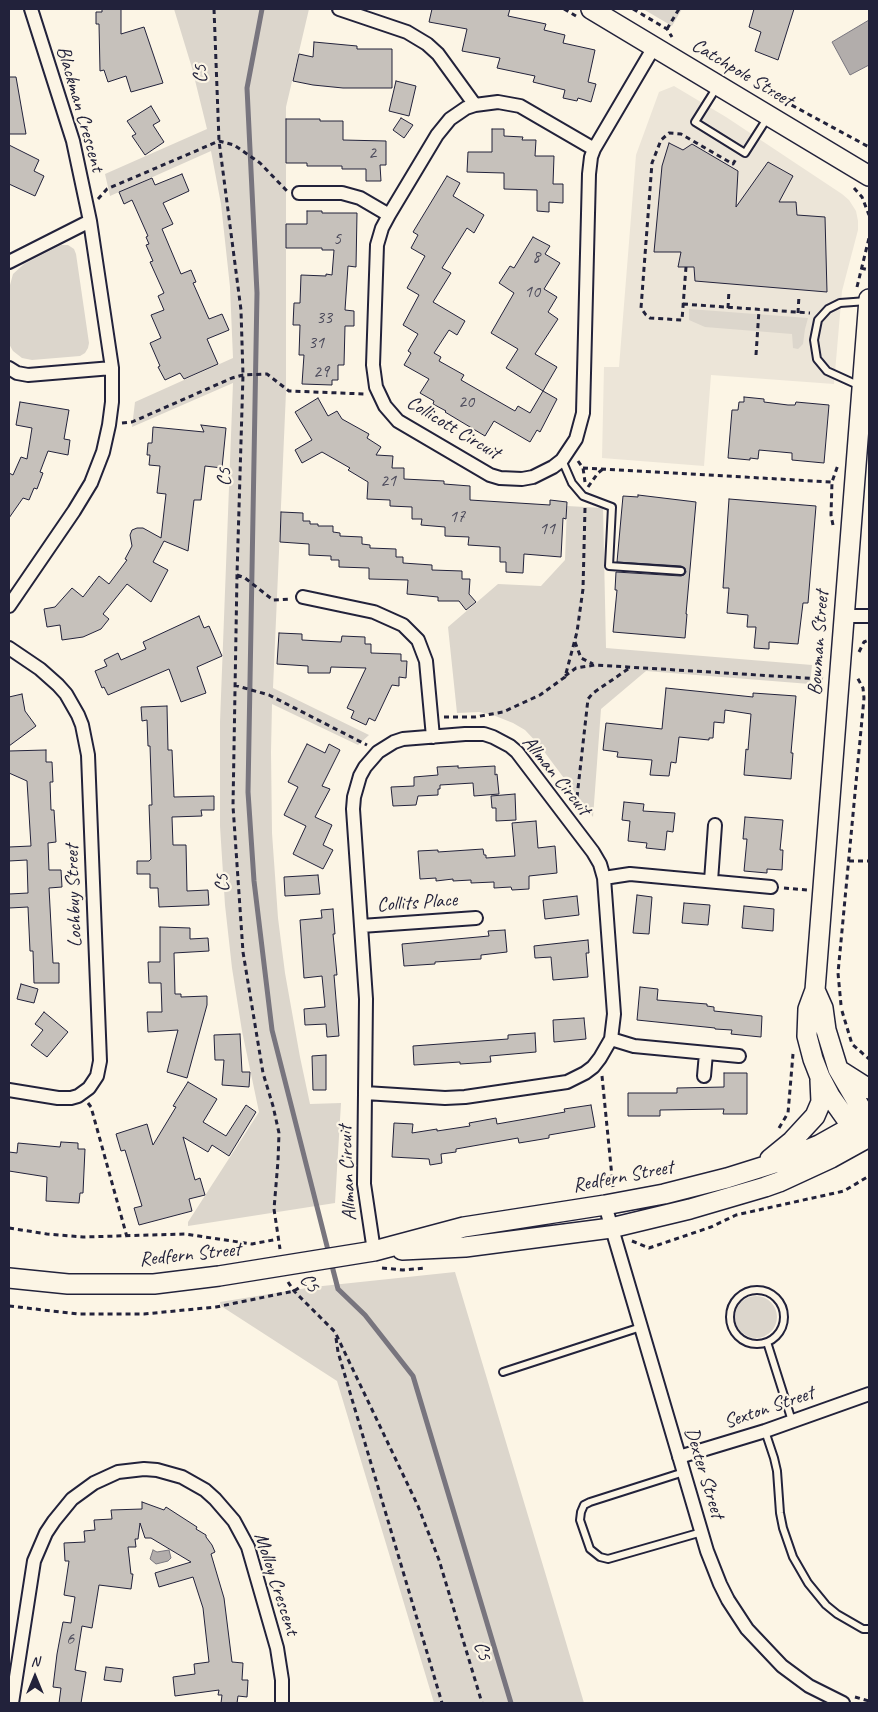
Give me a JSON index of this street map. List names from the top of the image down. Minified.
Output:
{"streets":{"main road":["Catchpole Street","Bowman Street","Redfern Street"],"street":["Blackman Crescent","Collicott Circuit","Allman Circuit","Lochbuy Street","Collits Place","Sexton Street","Dexter Street","Molloy Crescent"],"path":["C5"]},"crossings":[["Catchpole Street","Collicott Circuit"],["C5","Redfern Street"],["Bowman Street","Redfern Street"],["Allman Circuit","Collits Place"],["Allman Circuit","Redfern Street"],["Redfern Street","Dexter Street"],["Sexton Street","Dexter Street"]],"house_numbers":["2","5","8","10","33","31","29","20","21","17","11","6"],"north":"top"}
